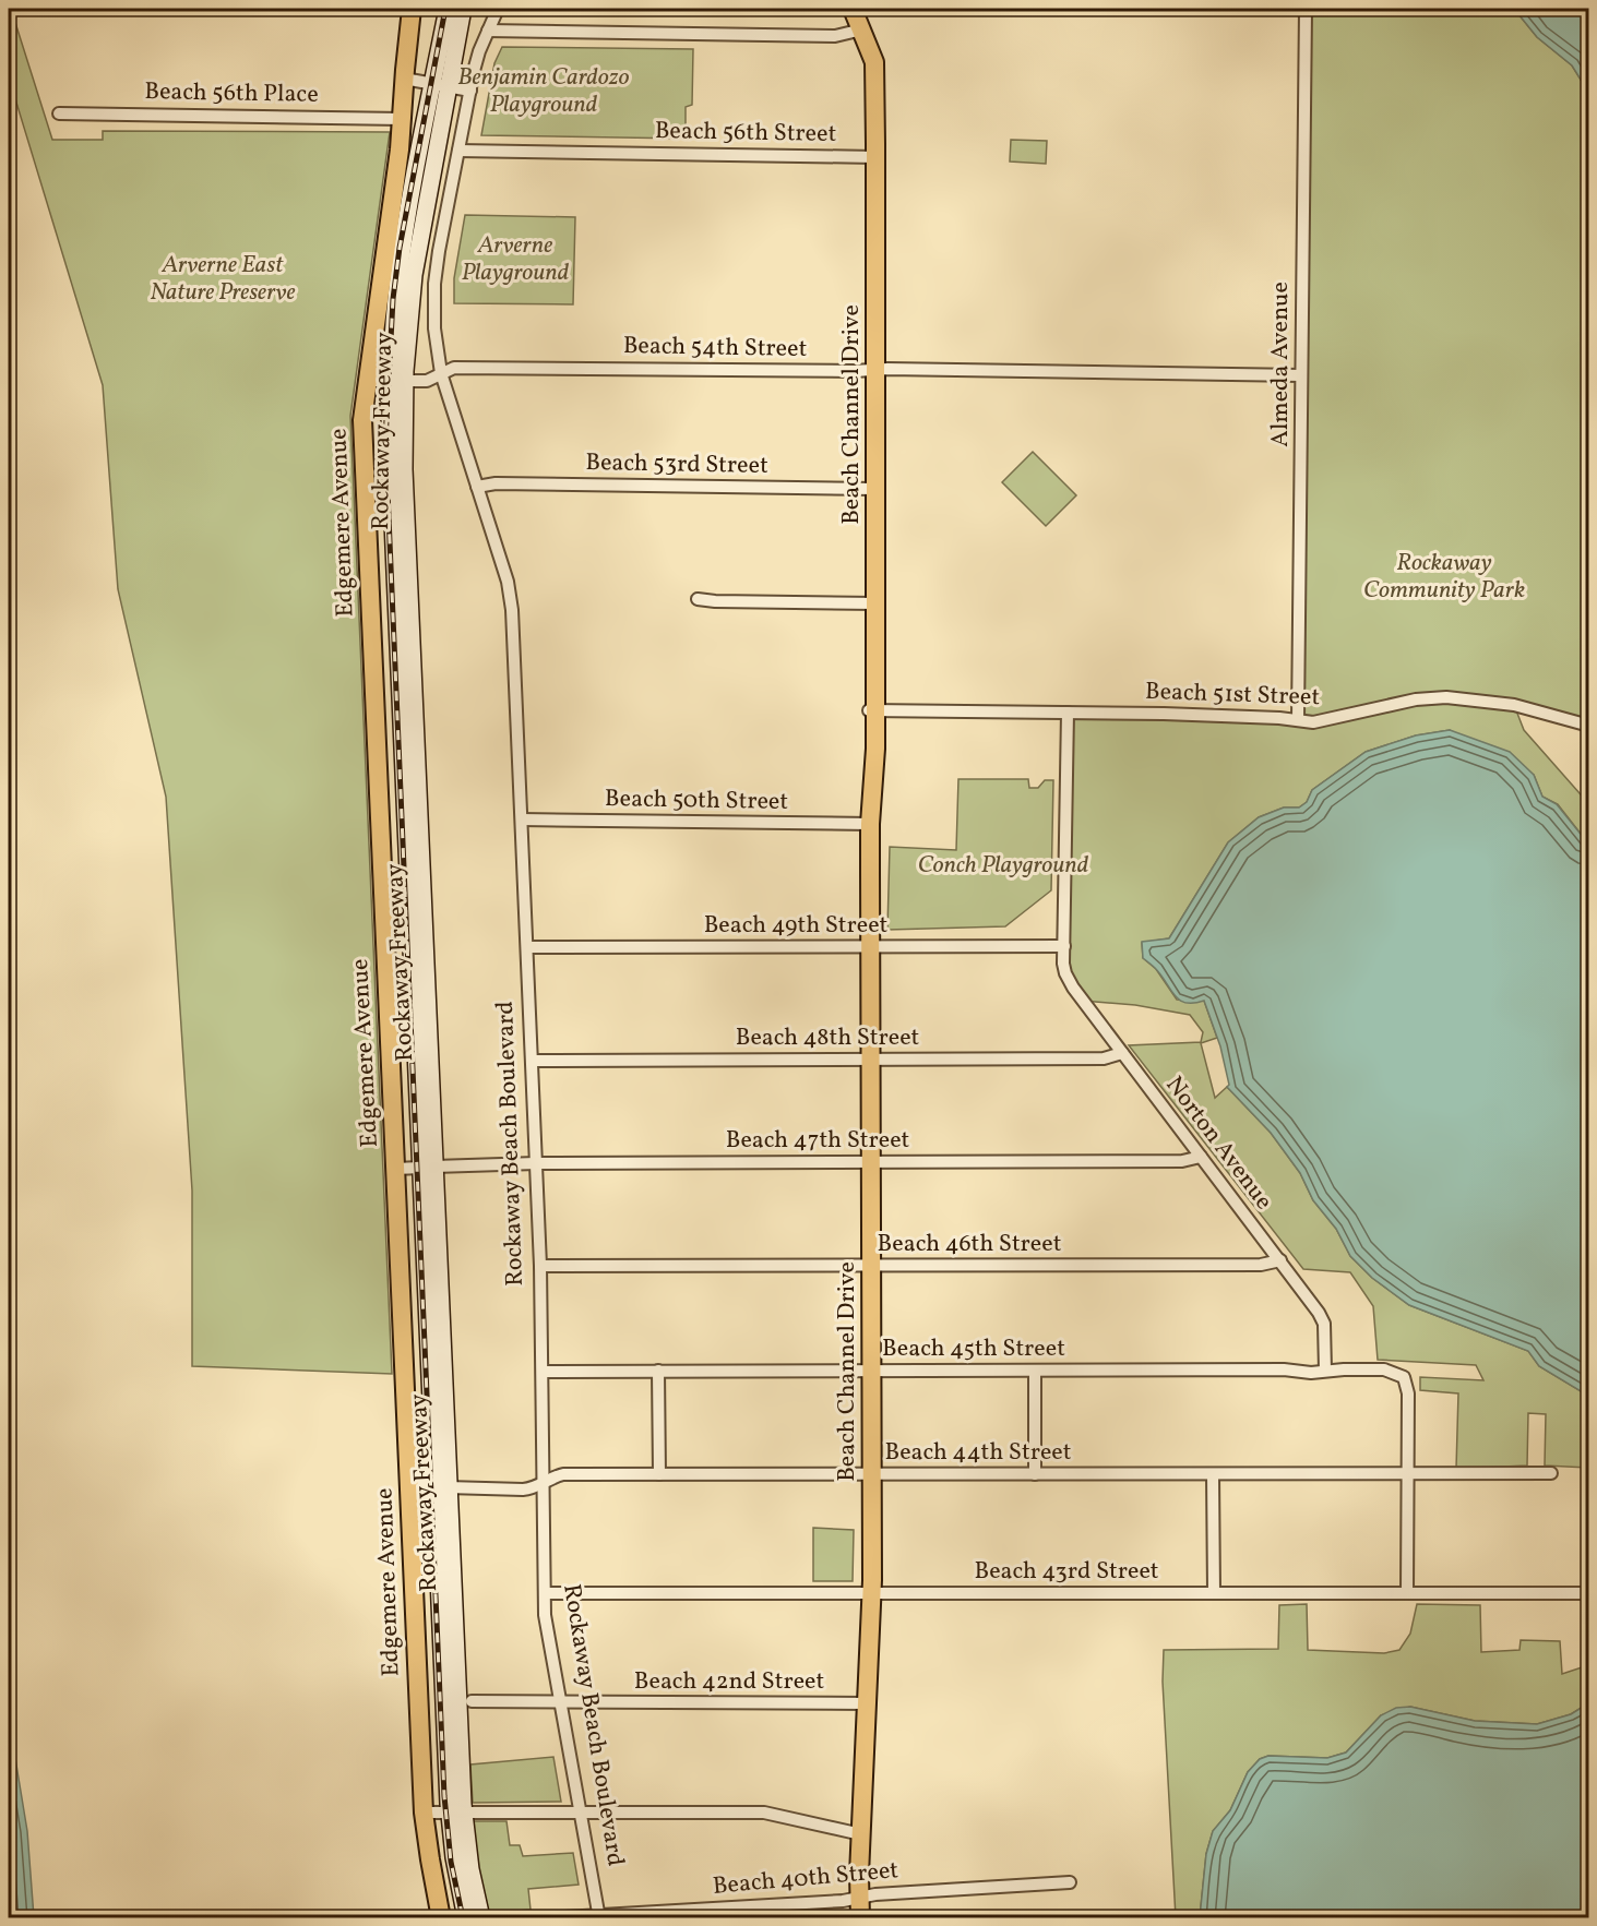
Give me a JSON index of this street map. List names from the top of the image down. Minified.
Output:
{"streets":{"main road":["Beach Channel Drive","Edgemere Avenue"],"street":["Beach 56th Place","Beach 56th Street","Beach 54th Street","Almeda Avenue","Rockaway Freeway","Beach 53rd Street","Beach 51st Street","Beach 50th Street","Beach 49th Street","Beach 48th Street","Beach 47th Street","Rockaway Beach Boulevard","Norton Avenue","Beach 46th Street","Beach 45th Street","Beach 44th Street","Beach 43rd Street","Beach 42nd Street","Beach 40th Street"]},"crossings":[["Beach 56th Place","Edgemere Avenue"],["Beach 56th Street","Beach Channel Drive"],["Beach 56th Street","Rockaway Beach Boulevard"],["Beach 54th Street","Almeda Avenue"],["Beach 54th Street","Beach Channel Drive"],["Beach 54th Street","Rockaway Freeway"],["Beach 54th Street","Edgemere Avenue"],["Beach 54th Street","Rockaway Beach Boulevard"],["Almeda Avenue","Beach 51st Street"],["Beach Channel Drive","Beach 53rd Street"],["Beach Channel Drive","Beach 51st Street"],["Beach Channel Drive","Beach 50th Street"],["Beach Channel Drive","Beach 49th Street"],["Beach Channel Drive","Beach 48th Street"],["Beach Channel Drive","Beach 47th Street"],["Beach Channel Drive","Beach 46th Street"],["Beach Channel Drive","Beach 45th Street"],["Beach Channel Drive","Beach 44th Street"],["Beach Channel Drive","Beach 43rd Street"],["Beach Channel Drive","Beach 42nd Street"],["Beach Channel Drive","Beach 40th Street"],["Rockaway Freeway","Beach 47th Street"],["Rockaway Freeway","Beach 44th Street"],["Beach 53rd Street","Rockaway Beach Boulevard"],["Edgemere Avenue","Beach 47th Street"],["Edgemere Avenue","Beach 44th Street"],["Beach 51st Street","Norton Avenue"],["Beach 50th Street","Rockaway Beach Boulevard"],["Beach 49th Street","Rockaway Beach Boulevard"],["Beach 49th Street","Norton Avenue"],["Beach 48th Street","Rockaway Beach Boulevard"],["Beach 48th Street","Norton Avenue"],["Beach 47th Street","Rockaway Beach Boulevard"],["Beach 47th Street","Norton Avenue"],["Rockaway Beach Boulevard","Beach 46th Street"],["Rockaway Beach Boulevard","Beach 45th Street"],["Rockaway Beach Boulevard","Beach 44th Street"],["Rockaway Beach Boulevard","Beach 43rd Street"],["Rockaway Beach Boulevard","Beach 42nd Street"],["Rockaway Beach Boulevard","Beach 40th Street"],["Norton Avenue","Beach 46th Street"],["Norton Avenue","Beach 45th Street"],["Beach 45th Street","Beach 44th Street"]],"parks":["Benjamin Cardozo Playground","Arverne Playground","Arverne East Nature Preserve","Rockaway Community Park","Conch Playground"]}
